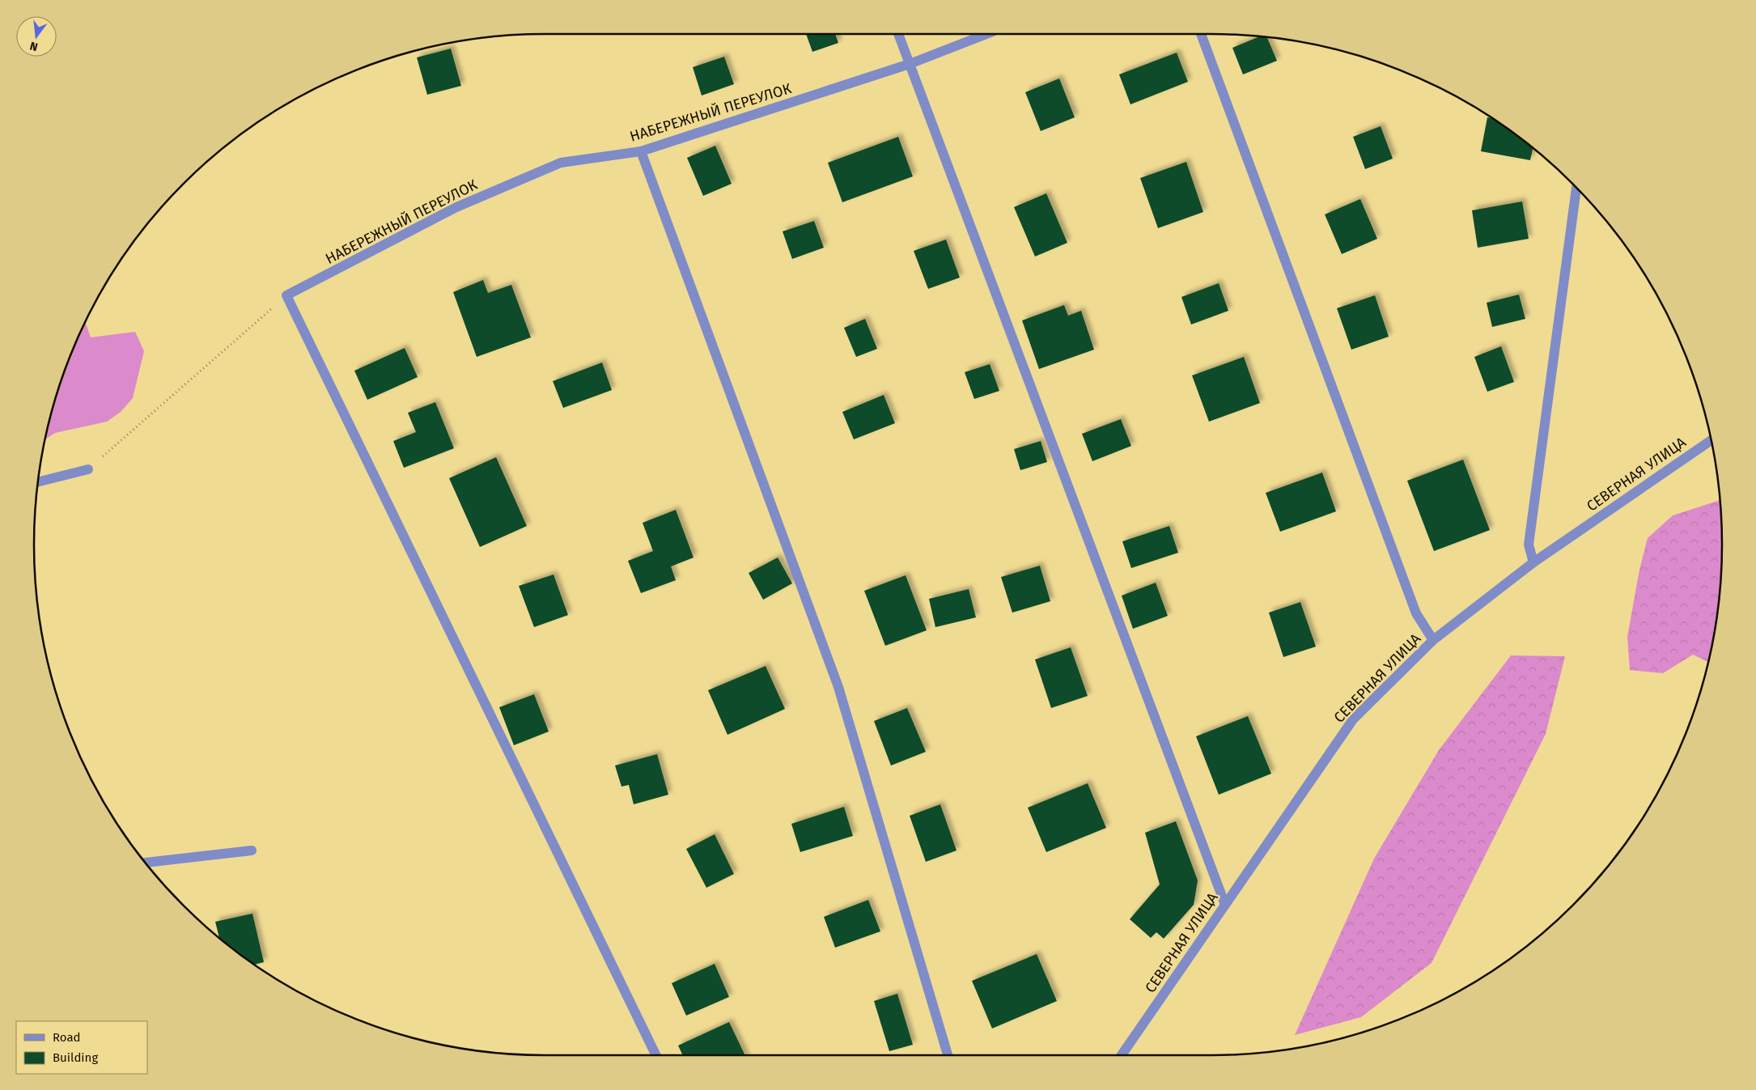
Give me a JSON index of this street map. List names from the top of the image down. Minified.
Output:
{"streets":{"street":["НАБЕРЕЖНЫЙ ПЕРЕУЛОК","СЕВЕРНАЯ УЛИЦА"]},"legend":["Road","Building"],"north":"bottom"}
